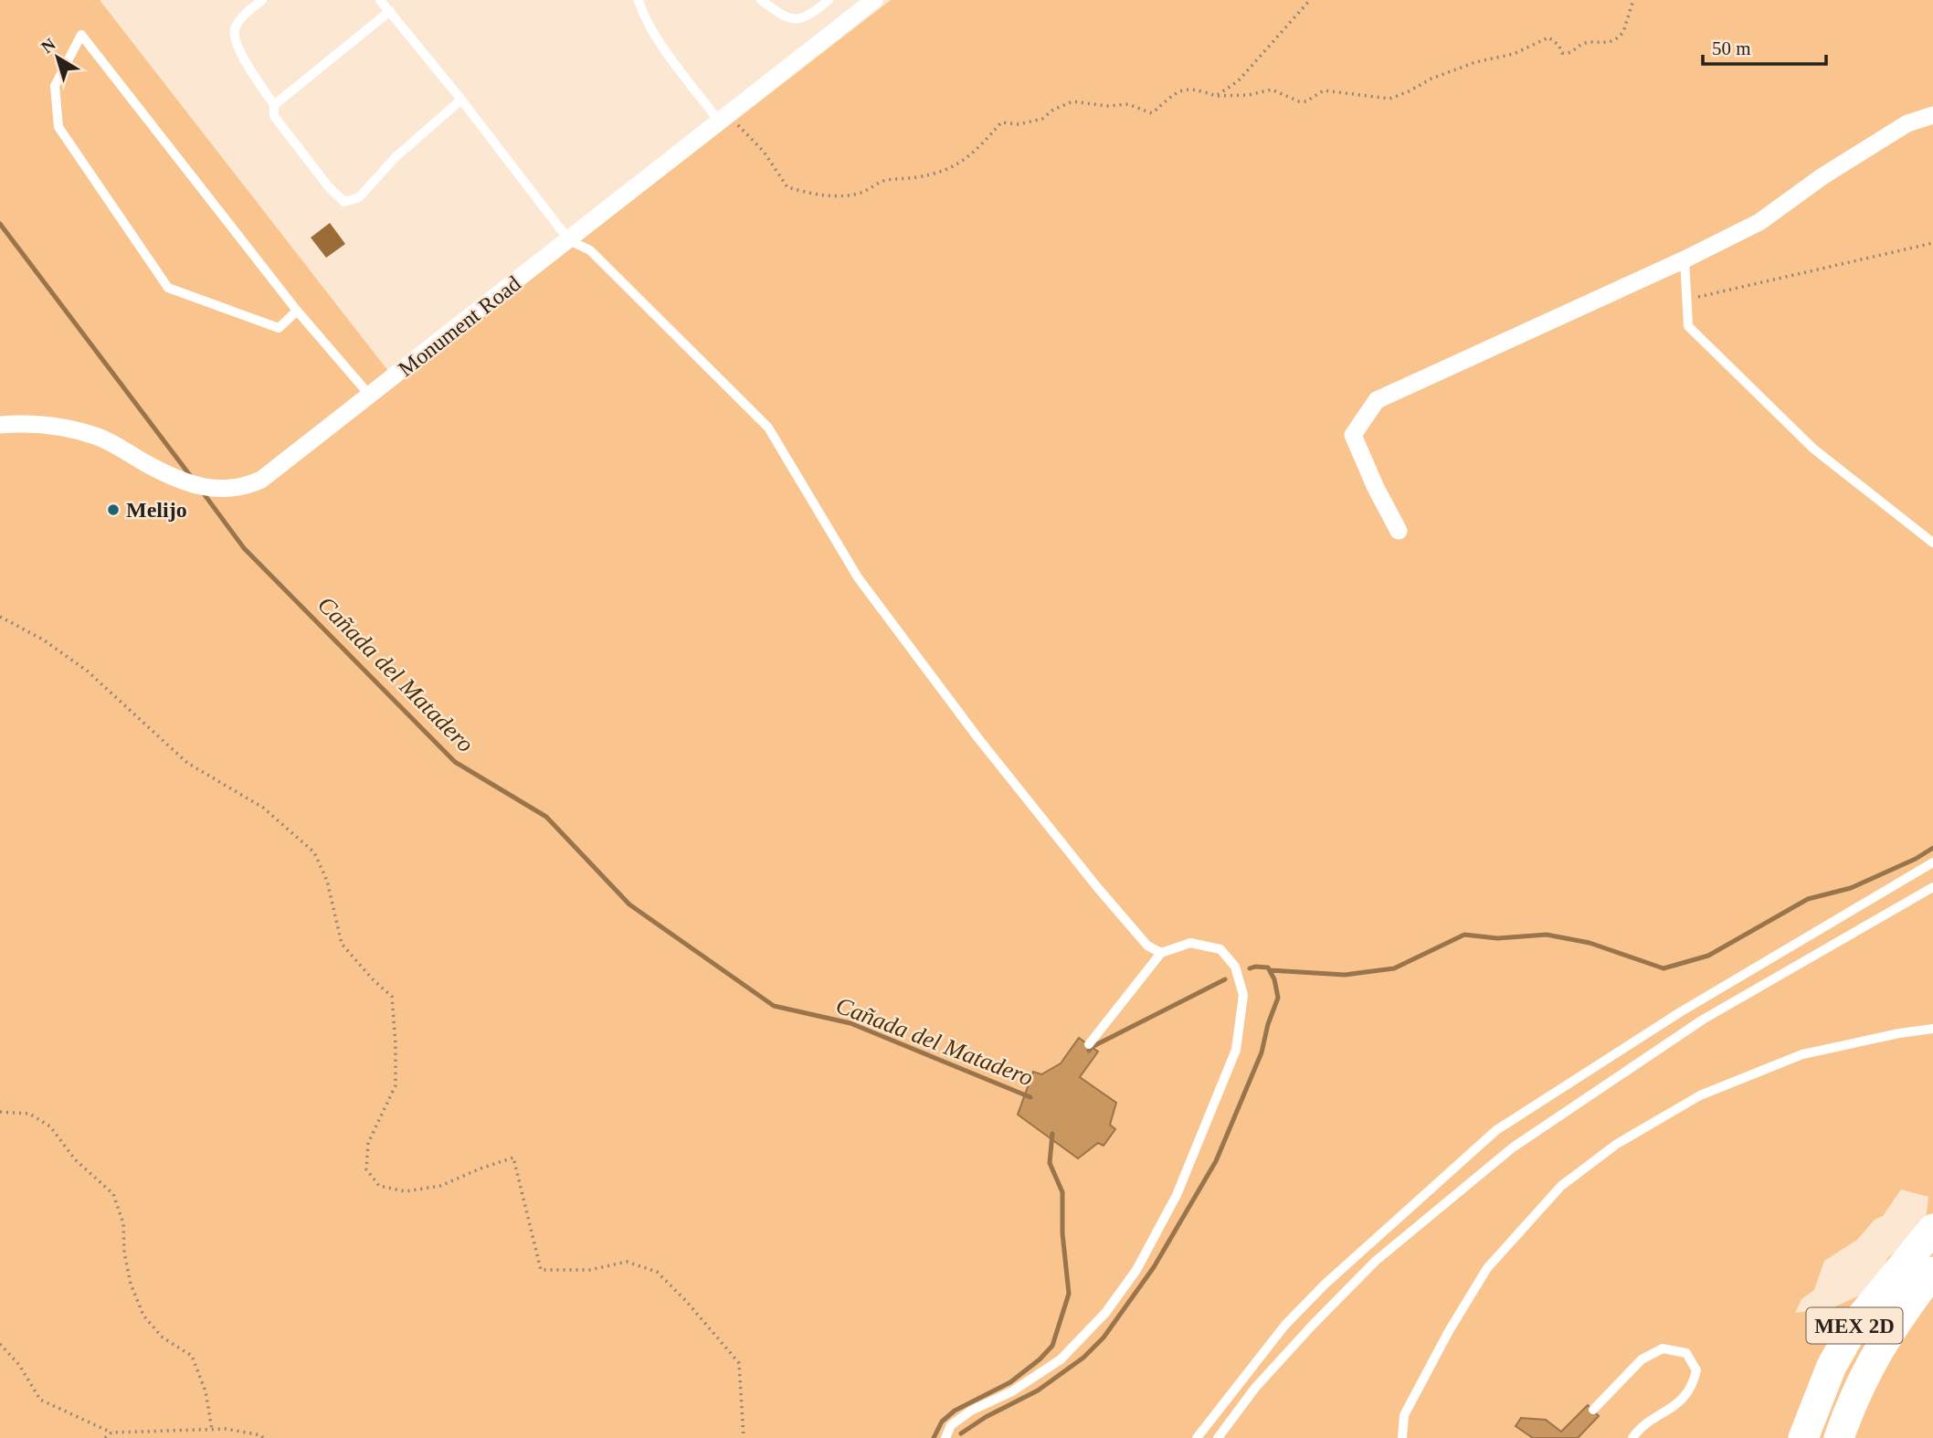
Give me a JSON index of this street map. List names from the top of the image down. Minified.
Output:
{"streets":{"highway":["MEX 2D"],"street":["Monument Road"]},"water":["Cañada del Matadero"],"places":["Melijo"],"scale_bar":"50 m","north":"top left"}
